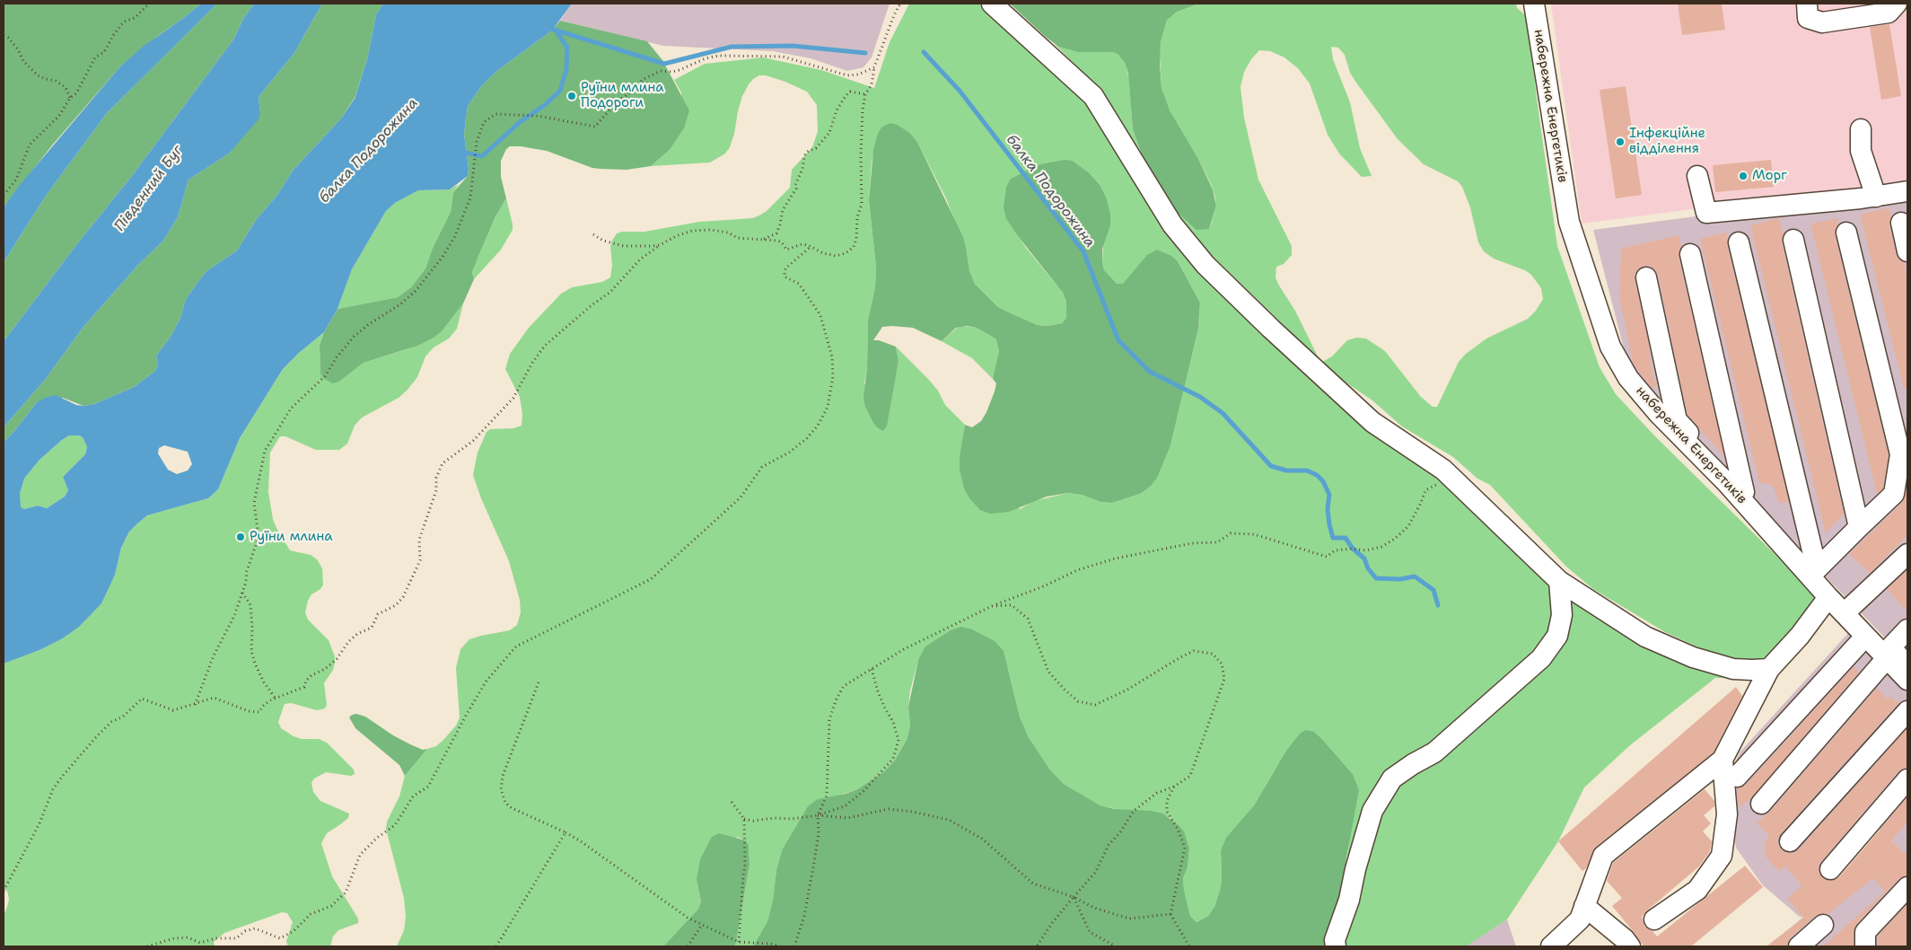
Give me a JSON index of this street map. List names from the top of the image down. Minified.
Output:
{"streets":{"street":["набережна Енергетиків"]},"water":["балка Подорожина","Південний Буг"],"places":["Руїни млина Подороги","Інфекційне відділення","Морг","Руїни млина"]}
